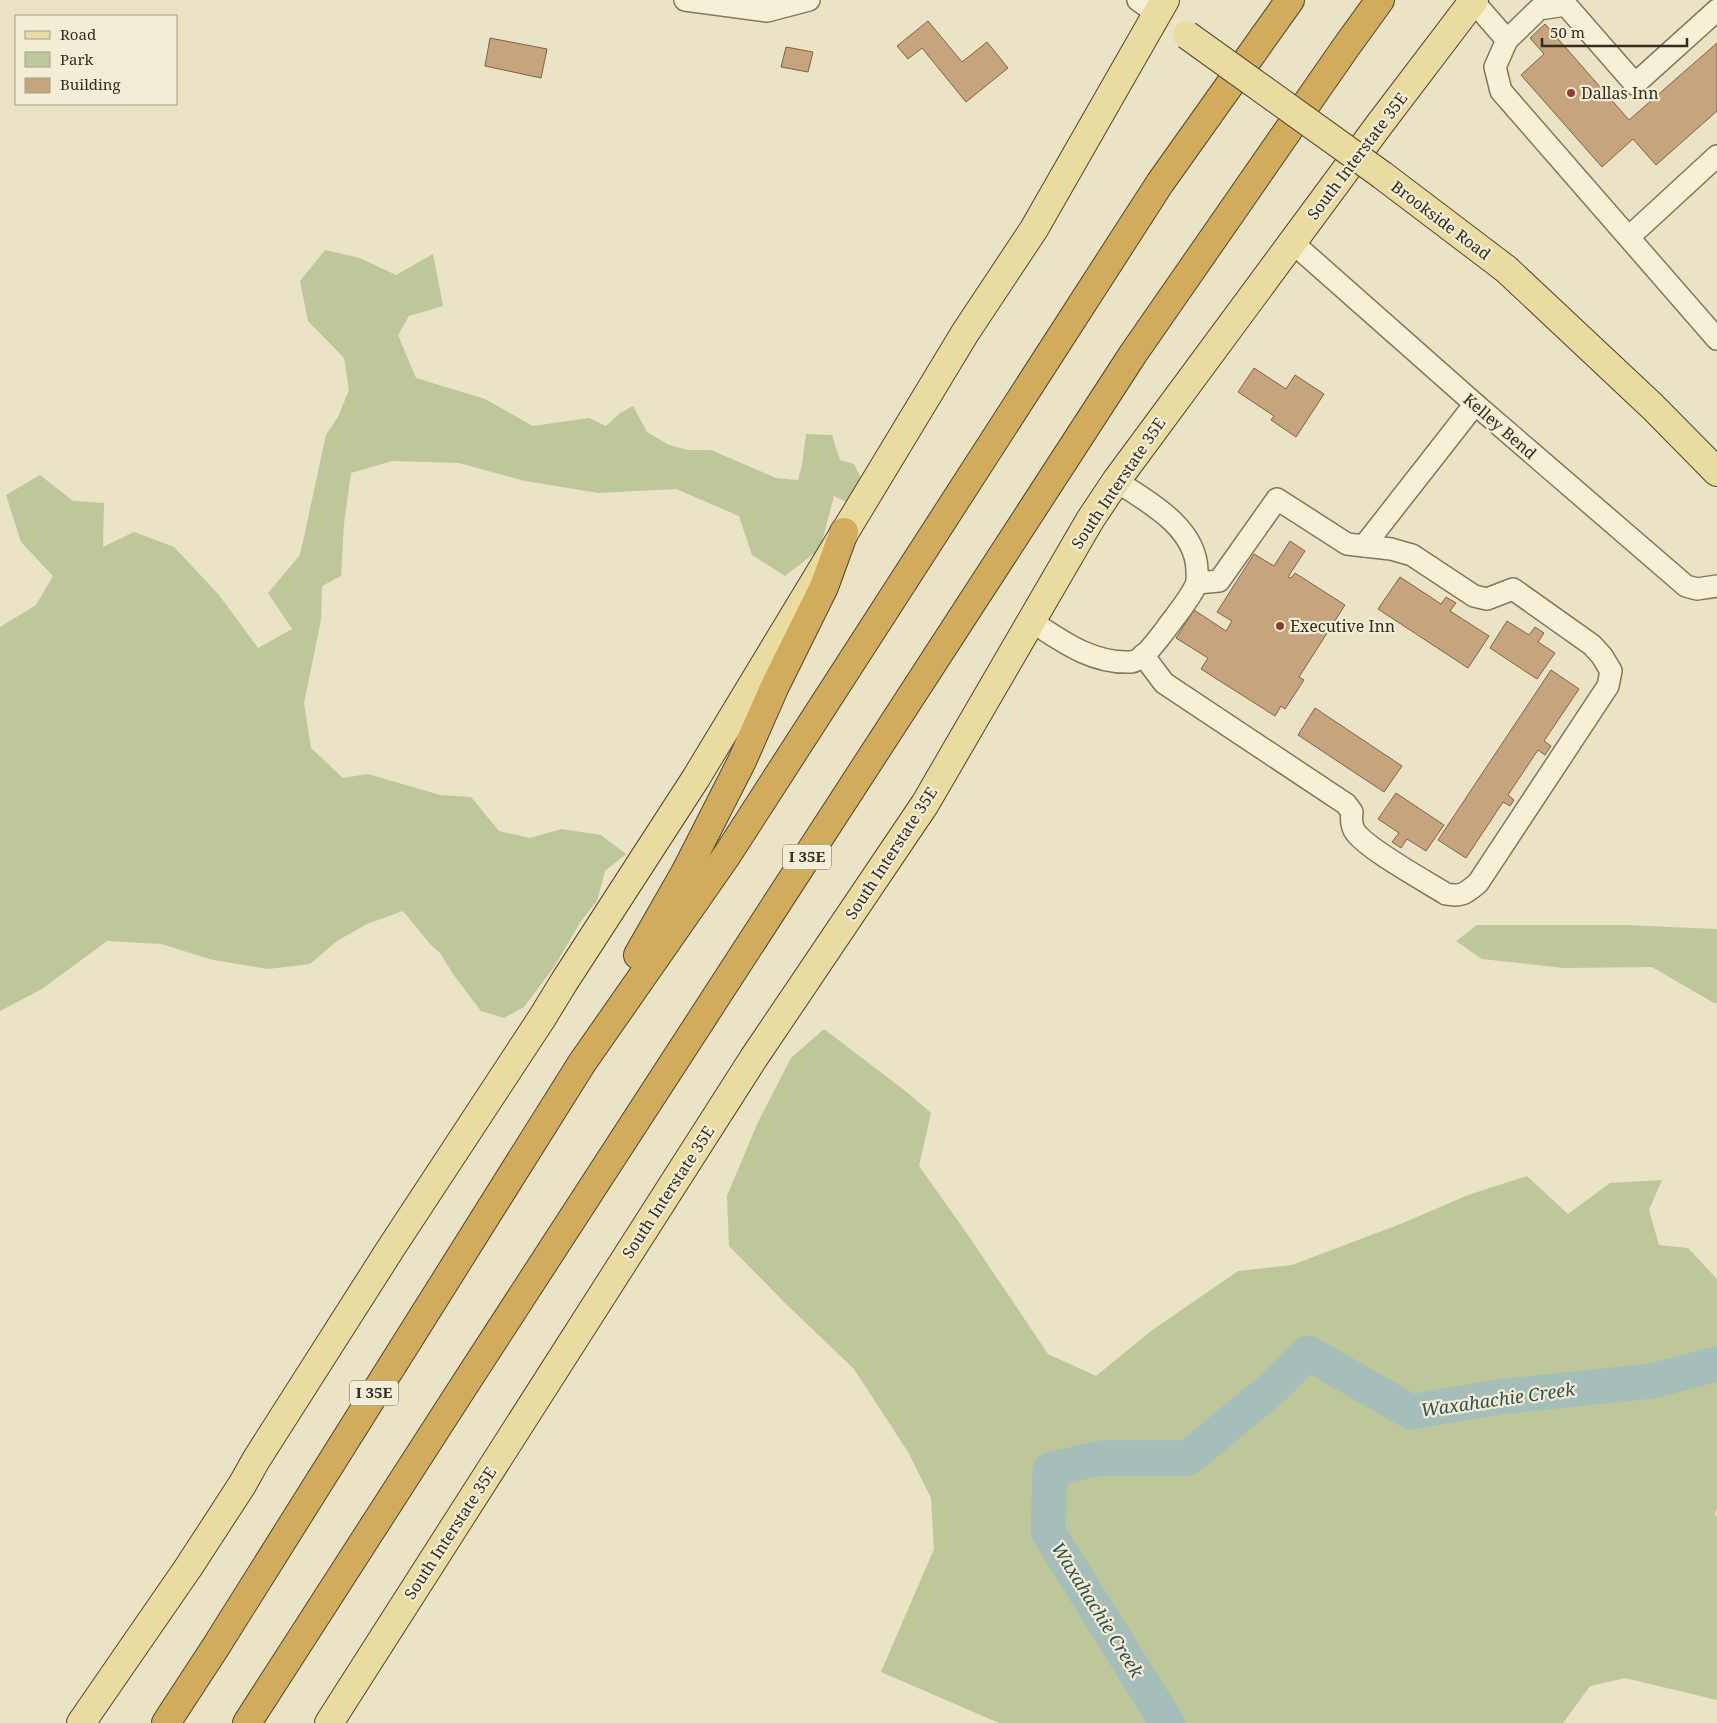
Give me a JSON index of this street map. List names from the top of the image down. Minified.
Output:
{"streets":{"highway":["I 35E"],"main road":["South Interstate 35E","Brookside Road"],"street":["Kelley Bend"]},"crossings":[["South Interstate 35E","Kelley Bend"]],"water":["Waxahachie Creek"],"places":["Dallas Inn","Executive Inn"],"legend":["Road","Park","Building"],"scale_bar":"50 m"}
